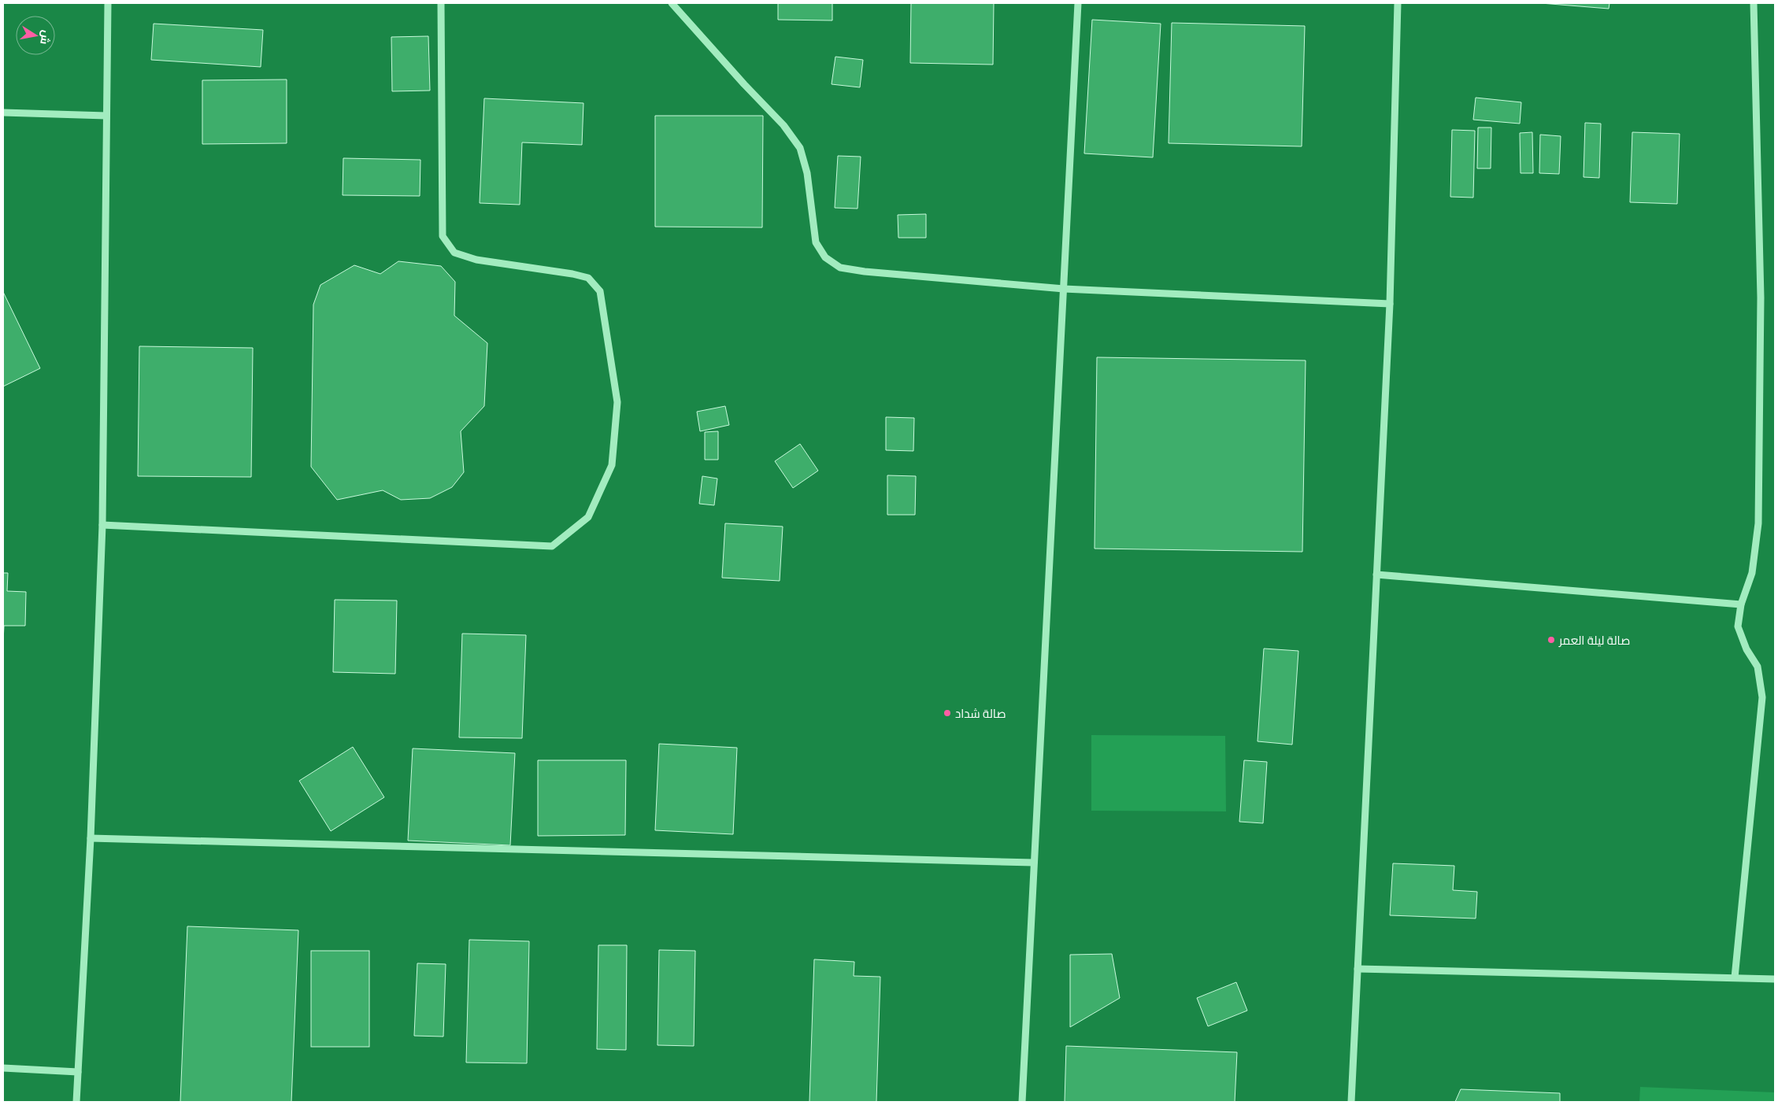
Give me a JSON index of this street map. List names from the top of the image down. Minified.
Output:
{"places":["صالة ليلة العمر","صالة شداد"],"north":"right"}
